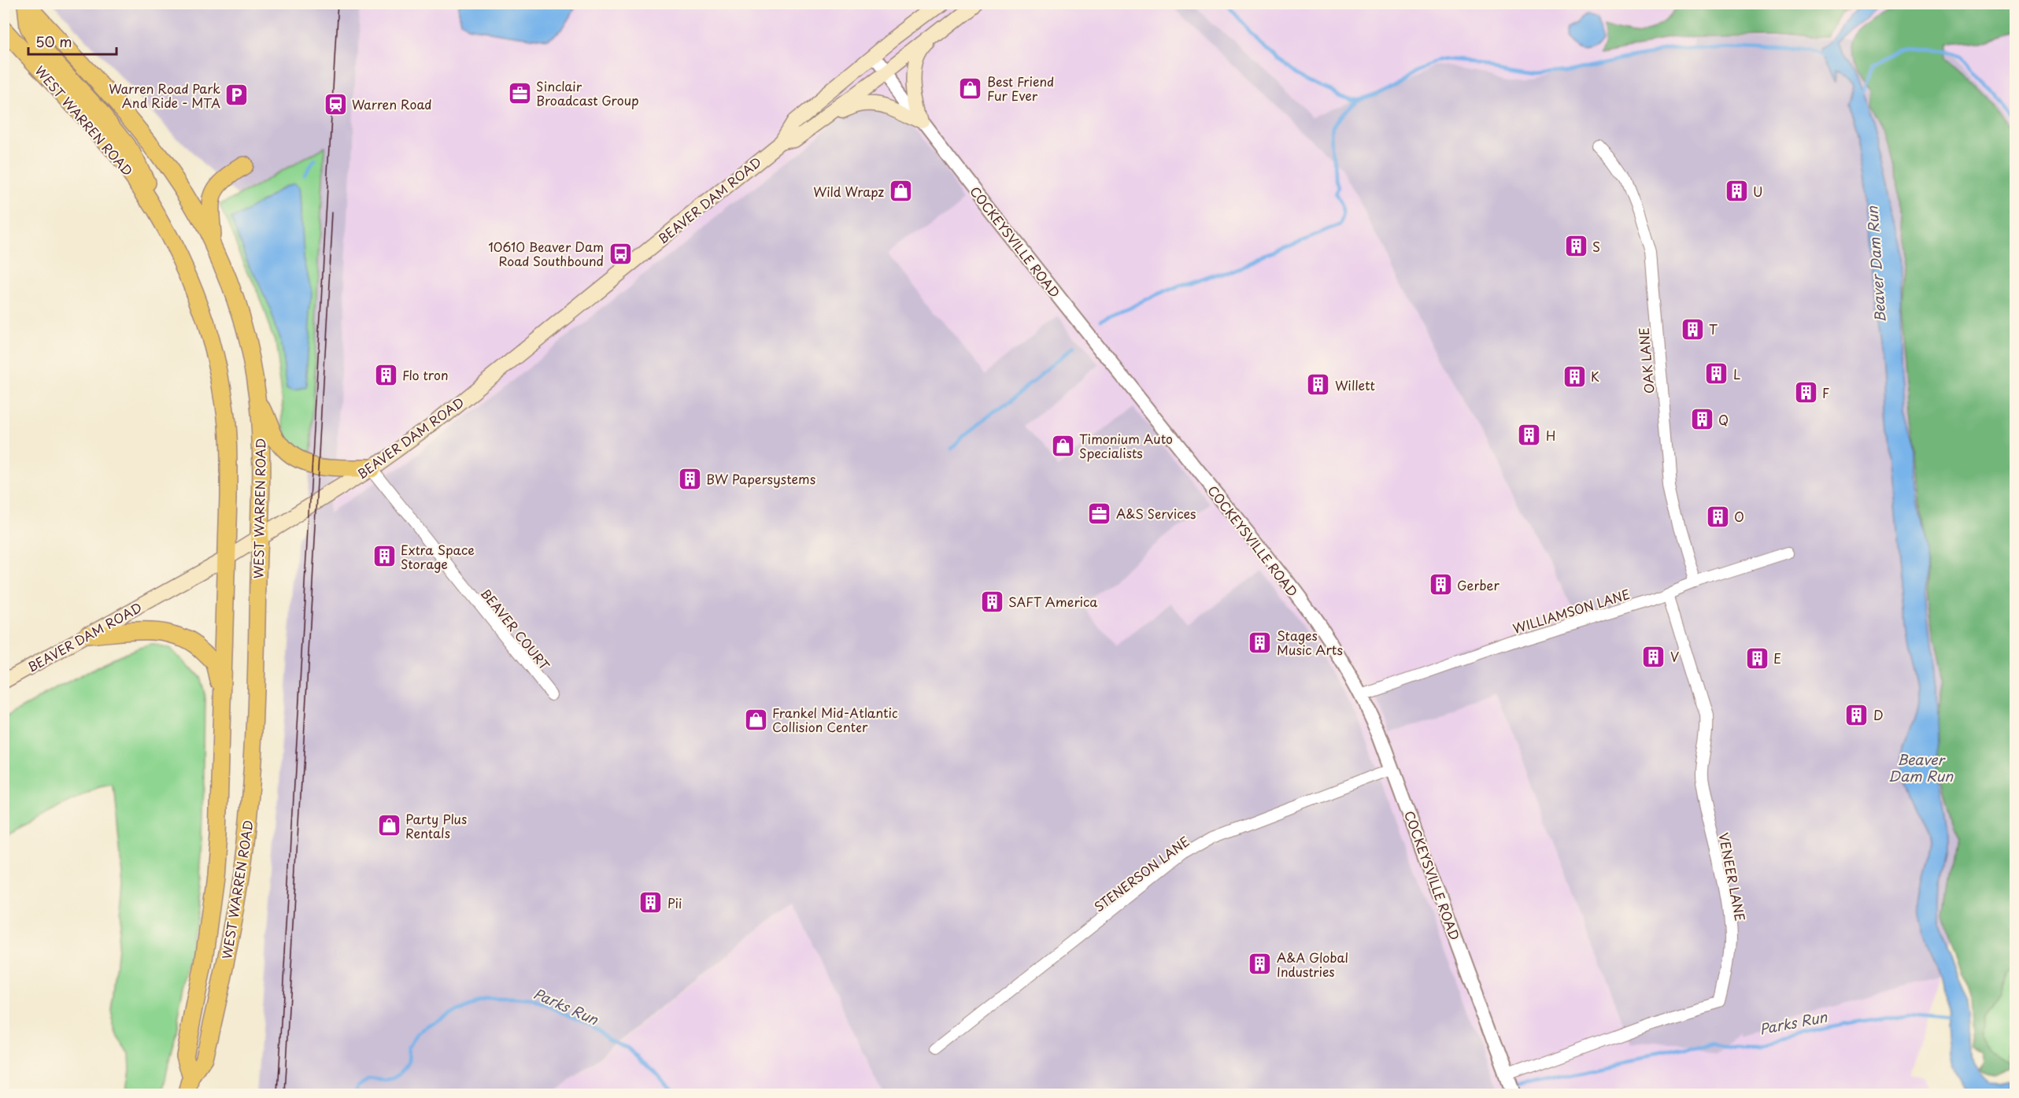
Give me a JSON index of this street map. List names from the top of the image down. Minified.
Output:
{"streets":{"main road":["WEST WARREN ROAD","BEAVER DAM ROAD"],"street":["COCKEYSVILLE ROAD","OAK LANE","WILLIAMSON LANE","BEAVER COURT","STENERSON LANE","VENEER LANE"]},"crossings":[["WEST WARREN ROAD","BEAVER DAM ROAD"],["BEAVER DAM ROAD","COCKEYSVILLE ROAD"],["BEAVER DAM ROAD","BEAVER COURT"],["COCKEYSVILLE ROAD","WILLIAMSON LANE"],["COCKEYSVILLE ROAD","STENERSON LANE"],["COCKEYSVILLE ROAD","VENEER LANE"],["OAK LANE","WILLIAMSON LANE"],["WILLIAMSON LANE","VENEER LANE"]],"water":["Beaver Dam Run","Parks Run"],"places":{"shop":["Best Friend Fur Ever","Wild Wrapz","Timonium Auto Specialists","Frankel Mid-Atlantic Collision Center","Party Plus Rentals"],"office":["Sinclair Broadcast Group","A&S Services"],"parking":["Warren Road Park And Ride - MTA"],"station":["Warren Road"],"building":["U","S","T","L","Flo tron","K","Willett","F","Q","H","BW Papersystems","O","Extra Space Storage","Gerber","SAFT America","Stages Music Arts","V","E","D","Pii","A&A Global Industries"],"bus stop":["10610 Beaver Dam Road Southbound"]},"scale_bar":"50 m"}
